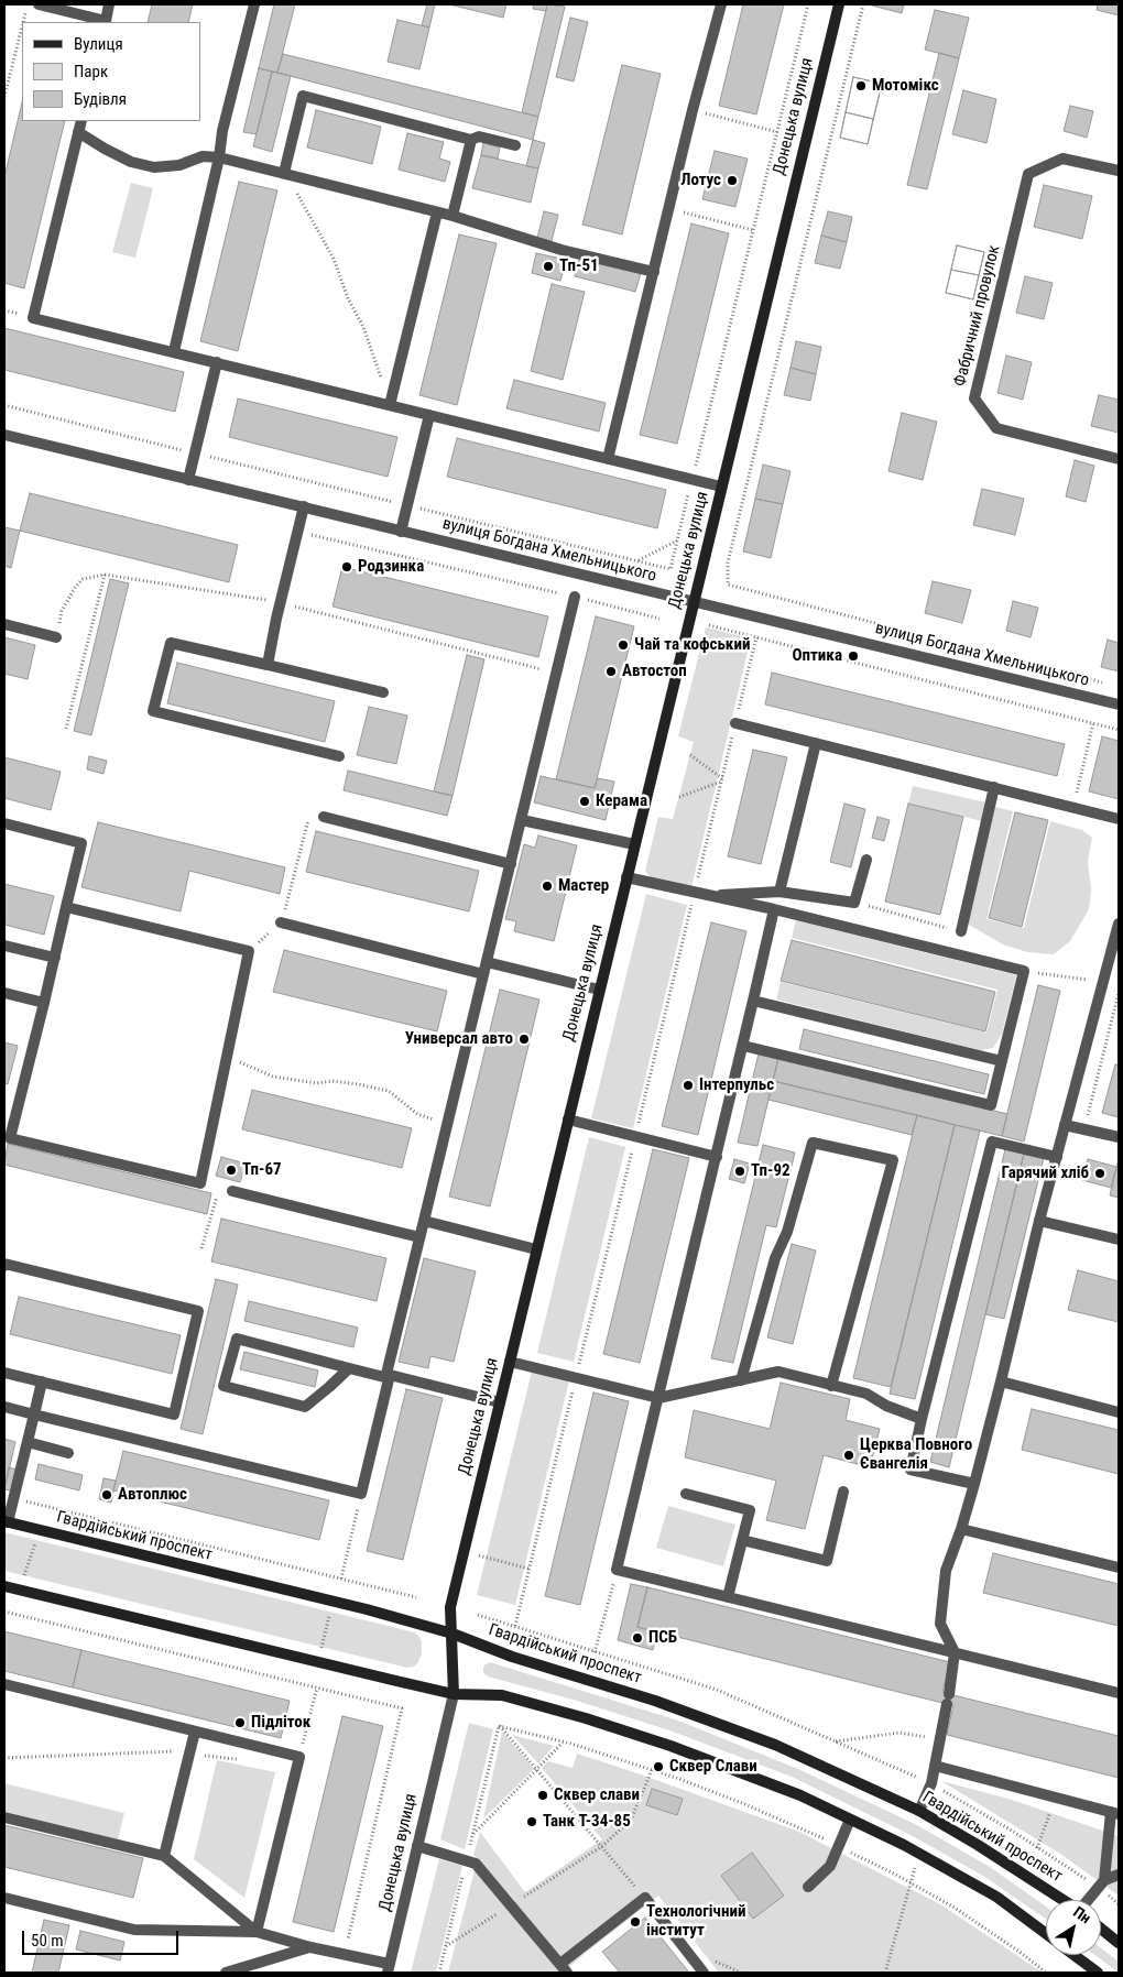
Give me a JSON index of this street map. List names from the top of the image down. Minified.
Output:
{"streets":{"main road":["Донецька вулиця","Гвардійський проспект"],"street":["Фабричний провулок","вулиця Богдана Хмельницького"]},"crossings":[["Донецька вулиця","вулиця Богдана Хмельницького"],["Донецька вулиця","Гвардійський проспект"]],"places":["Мотомікс","Лотус","Тп-51","Родзинка","Чай та кофський","Оптика","Автостоп","Керама","Мастер","Универсал авто","Інтерпульс","Тп-67","Тп-92","Гарячий хліб","Церква Повного Євангелія","Автоплюс","ПСБ","Підліток","Сквер Слави","Сквер слави","Танк Т-34-85","Технологічний інститут"],"legend":["Вулиця","Парк","Будівля"],"scale_bar":"50 m","north":"top right"}
